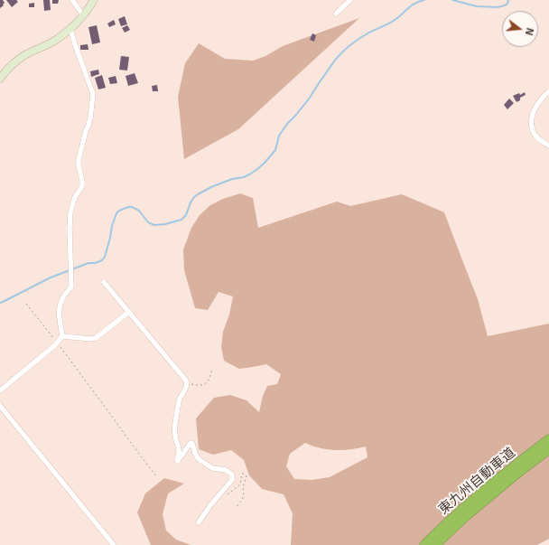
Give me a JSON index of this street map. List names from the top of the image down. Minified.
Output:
{"streets":{"highway":["東九州自動車道"]},"north":"right"}
